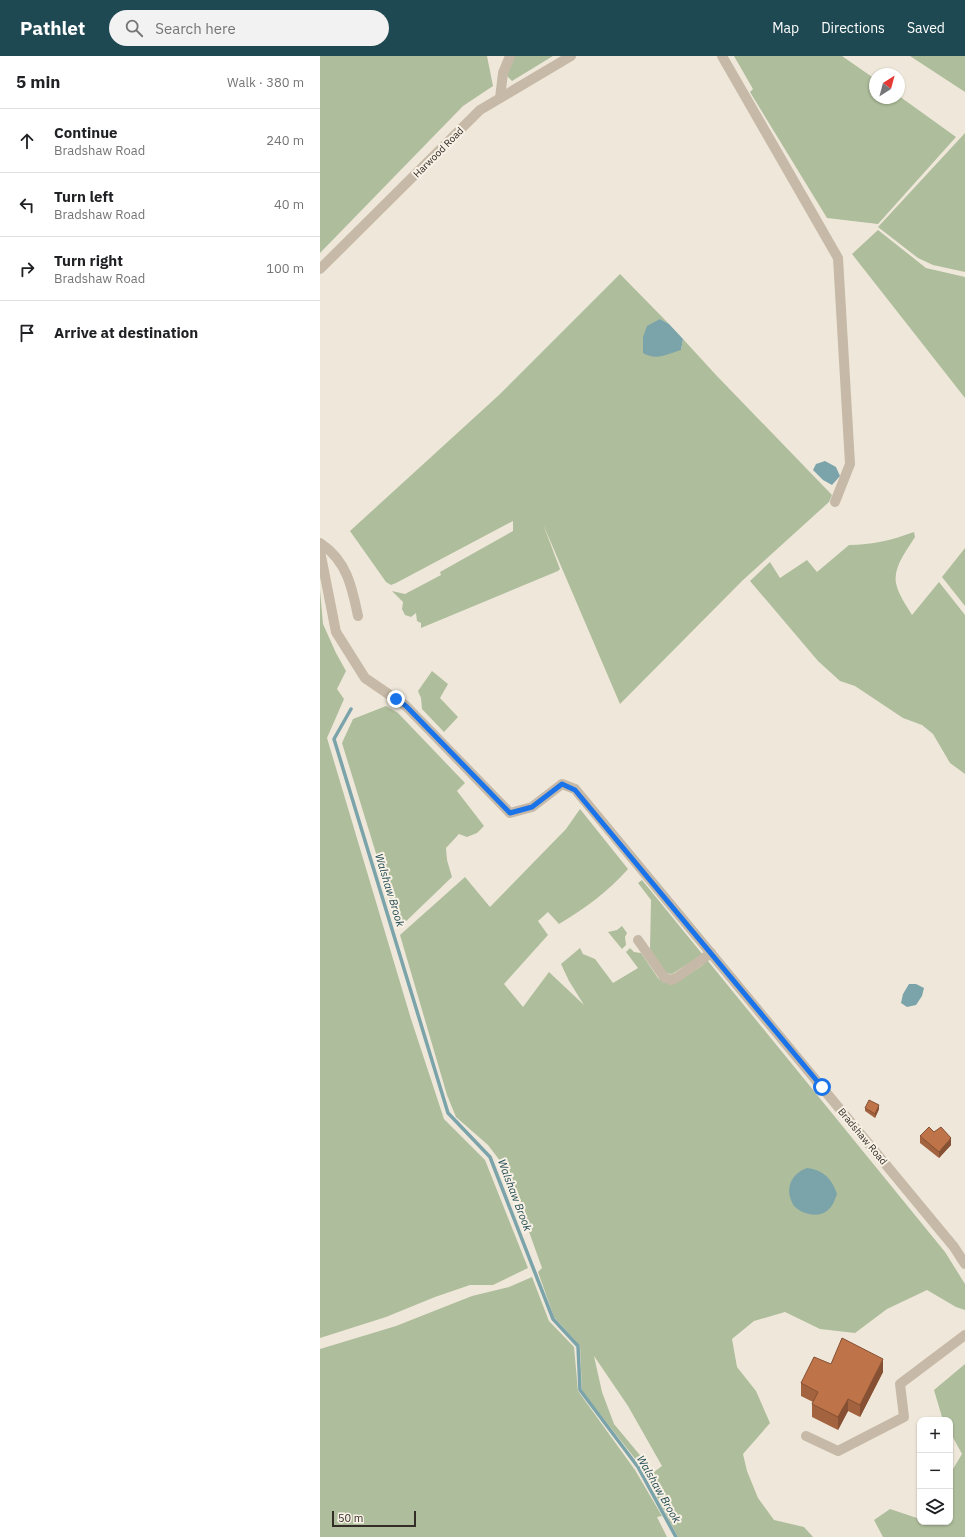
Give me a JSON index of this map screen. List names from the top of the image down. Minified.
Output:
{"streets":{"street":["Harwood Road","Bradshaw Road"]},"water":["Walshaw Brook"],"scale_bar":"50 m","north":"top right","page":{"header":"Pathlet","search":"Search here","nav":["Map","Directions","Saved"],"heading":["5 min","Walk · 380 m"],"list":[["Continue","Bradshaw Road","240 m"],["Turn left","Bradshaw Road","40 m"],["Turn right","Bradshaw Road","100 m"],"Arrive at destination"],"map_buttons":["+","−"],"scale":"50 m"}}
